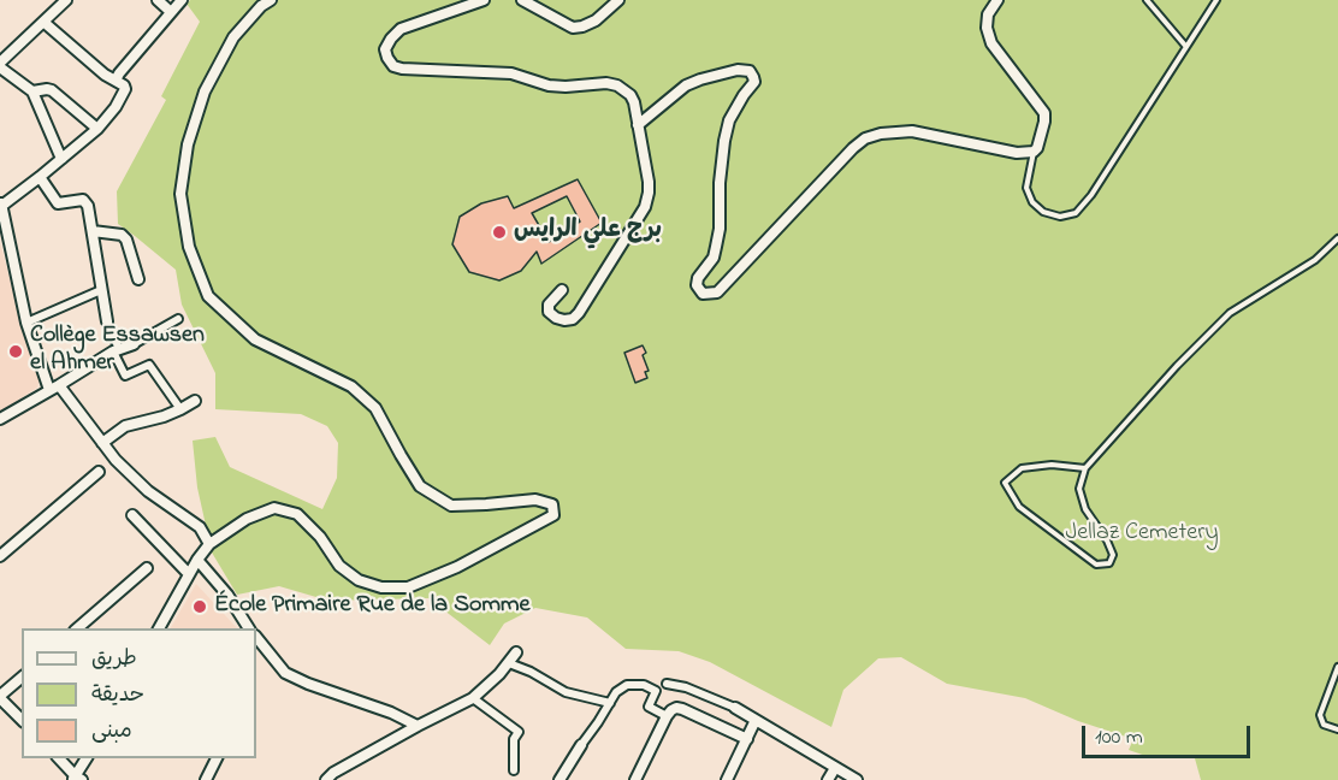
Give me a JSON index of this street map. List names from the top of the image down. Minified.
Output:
{"parks":["Jellaz Cemetery"],"places":["برج علي الرايس","Collège Essawsen el Ahmer","École Primaire Rue de la Somme"],"legend":["طريق","حديقة","مبنى"],"scale_bar":"100 m"}
